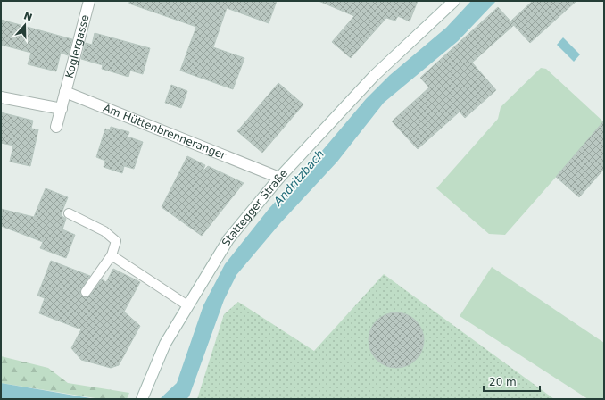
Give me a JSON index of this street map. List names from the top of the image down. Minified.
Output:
{"streets":{"street":["Koglergasse","Am Hüttenbrenneranger","Stattegger Straße"]},"crossings":[["Koglergasse","Am Hüttenbrenneranger"],["Am Hüttenbrenneranger","Stattegger Straße"]],"water":["Andritzbach"],"scale_bar":"20 m","north":"top"}
